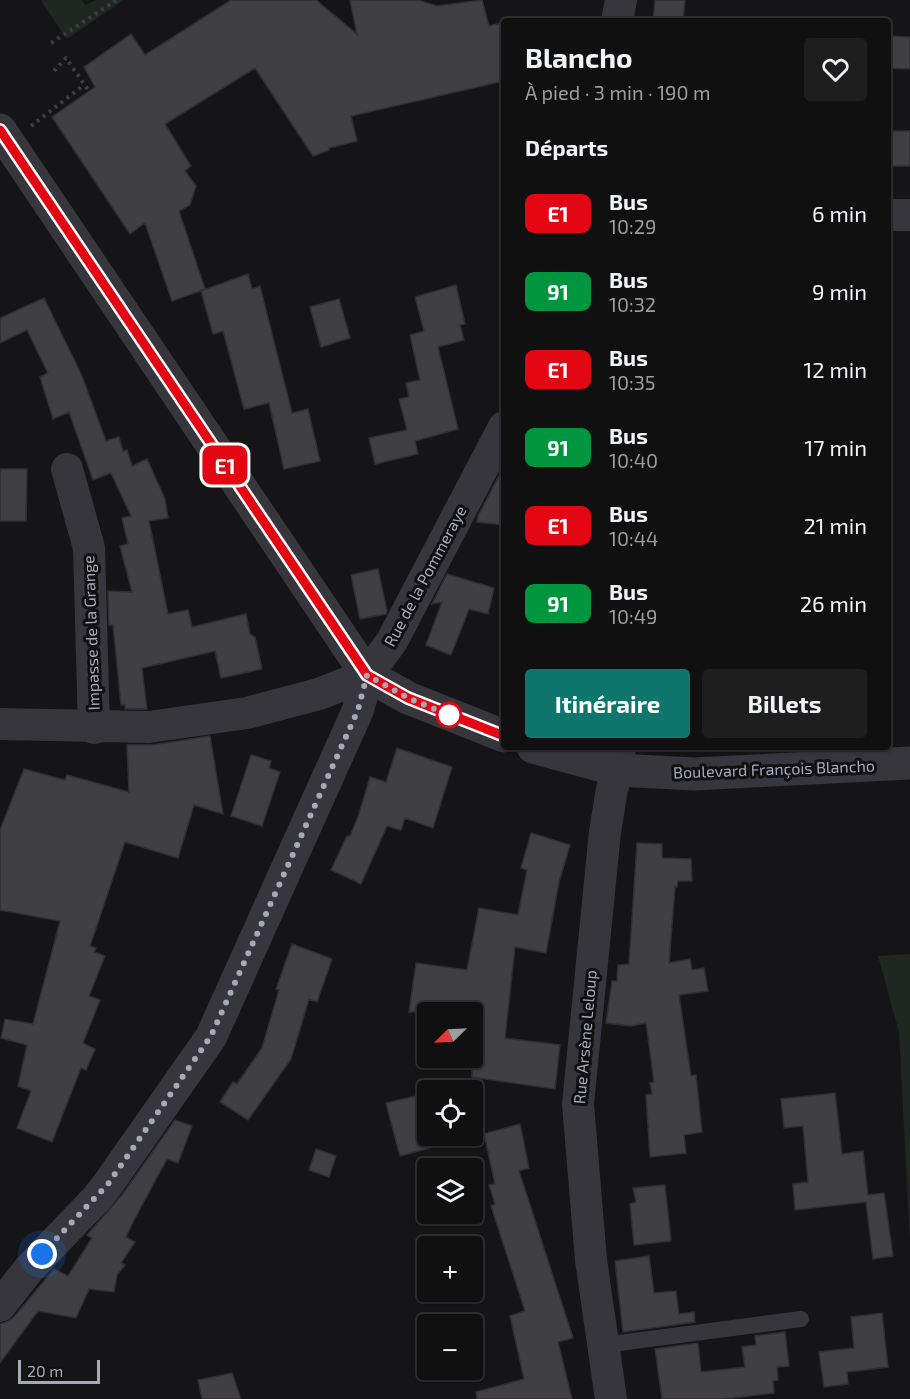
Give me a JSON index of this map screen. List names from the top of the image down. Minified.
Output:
{"streets":{"street":["Rue de la Pommeraye","Impasse de la Grange","Boulevard François Blancho","Rue Arsène Leloup"]},"crossings":[["Boulevard François Blancho","Rue Arsène Leloup"]],"lines":["bus line E1"],"scale_bar":"20 m","north":"bottom left","page":{"on_map":"E1","heading":[["Blancho","À pied · 3 min · 190 m"],"Départs"],"list":[{"mark":"E1","name":"Bus","note":"10:29","value":"6 min"},{"mark":"91","name":"Bus","note":"10:32","value":"9 min"},{"mark":"E1","name":"Bus","note":"10:35","value":"12 min"},{"mark":"91","name":"Bus","note":"10:40","value":"17 min"},{"mark":"E1","name":"Bus","note":"10:44","value":"21 min"},{"mark":"91","name":"Bus","note":"10:49","value":"26 min"}],"buttons":["Itinéraire","Billets"],"map_buttons":["+","−"],"scale":"20 m"}}
